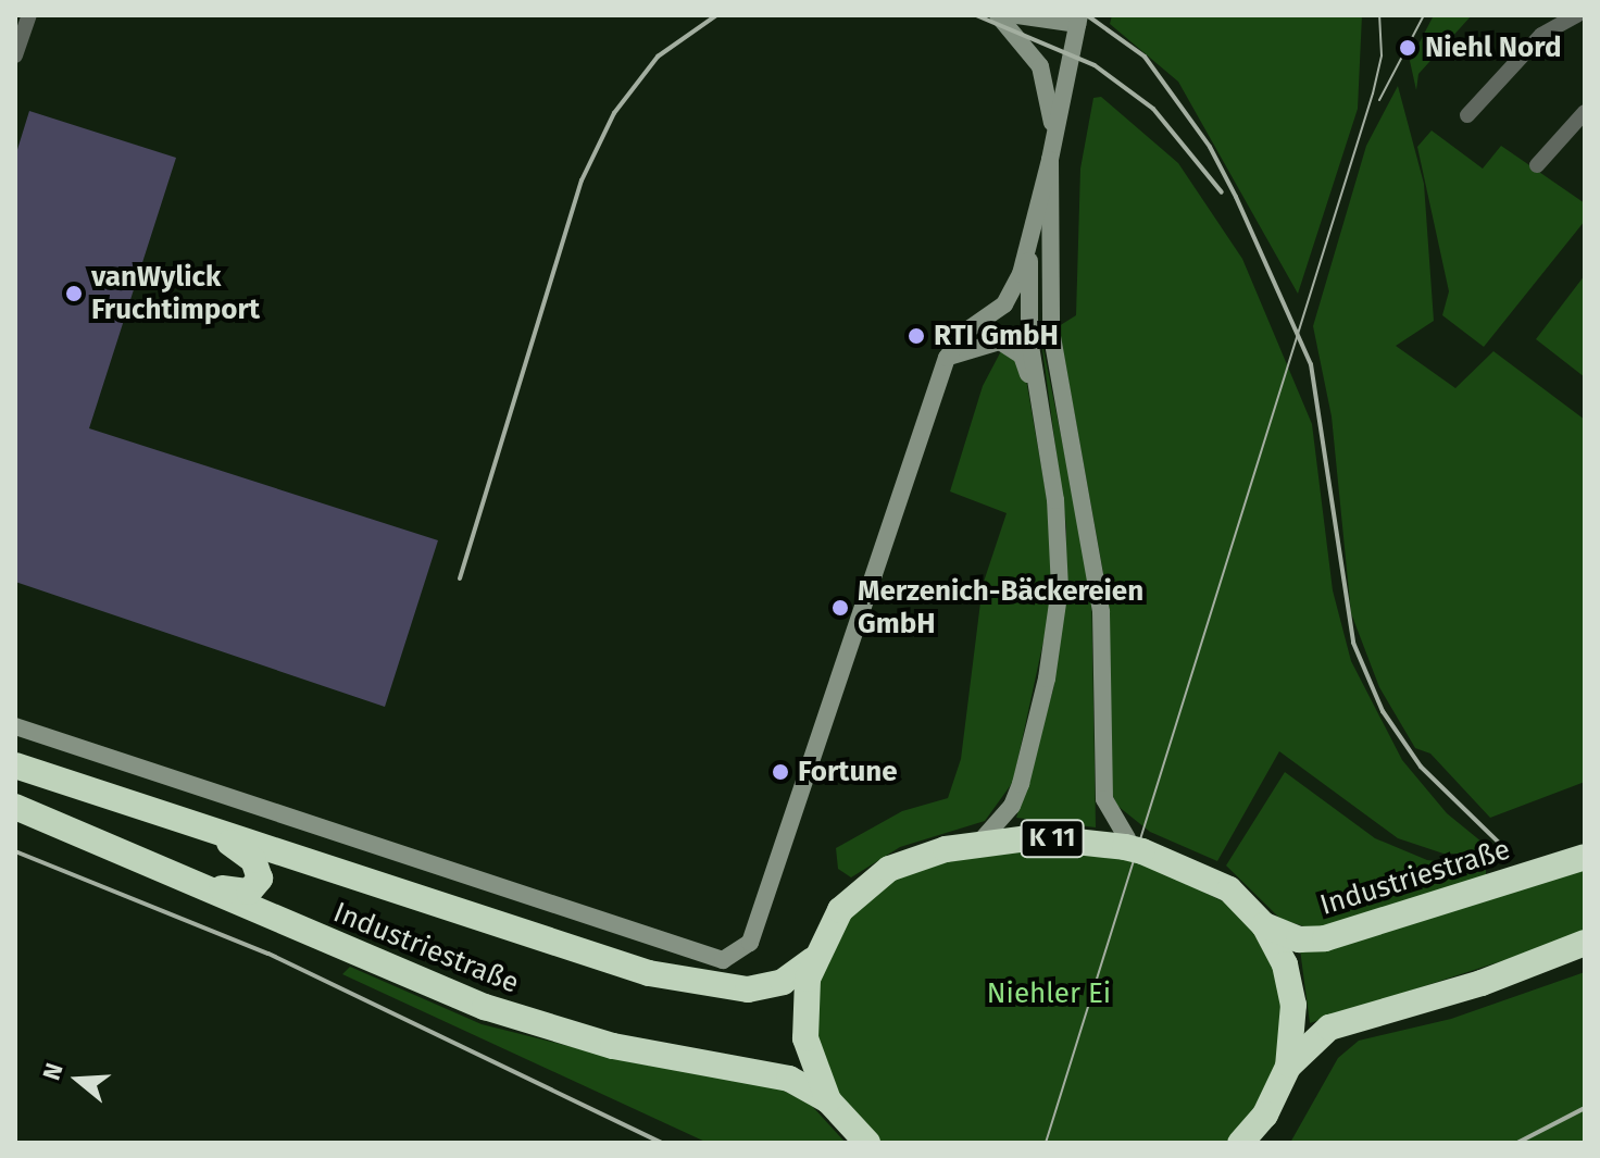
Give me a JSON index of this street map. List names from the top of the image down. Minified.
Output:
{"streets":{"highway":["K 11","Industriestraße"]},"crossings":[["K 11","Industriestraße"]],"parks":["Niehler Ei"],"places":["Niehl Nord","vanWylick Fruchtimport","RTI GmbH","Merzenich-Bäckereien GmbH","Fortune"],"north":"left"}
